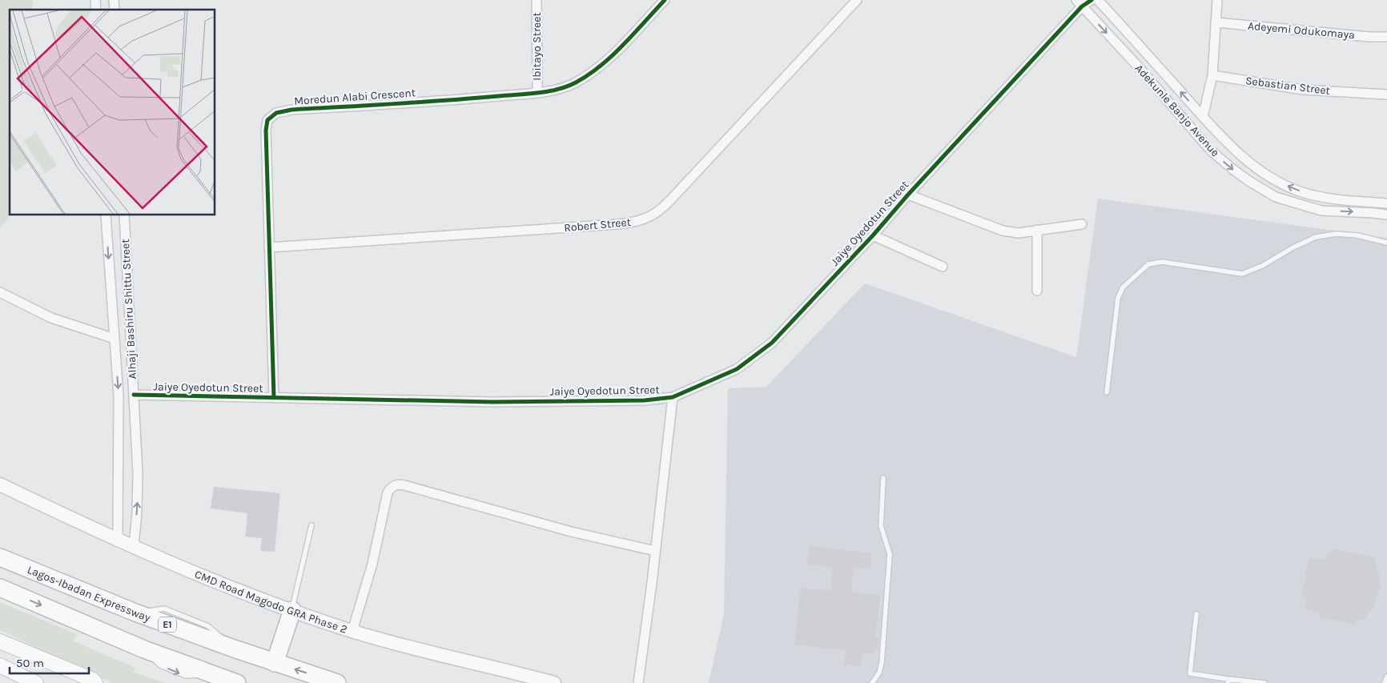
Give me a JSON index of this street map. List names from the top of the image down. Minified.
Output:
{"streets":{"highway":["Lagos-Ibadan Expressway","E1"],"street":["Adeyemi Odukomaya","Ibitayo Street","Sebastian Street","Moredun Alabi Crescent","Adekunle Banjo Avenue","Jaiye Oyedotun Street","Robert Street","Alhaji Bashiru Shittu Street","CMD Road Magodo GRA Phase 2"]},"crossings":[["Ibitayo Street","Moredun Alabi Crescent"],["Moredun Alabi Crescent","Jaiye Oyedotun Street"],["Moredun Alabi Crescent","Robert Street"],["Adekunle Banjo Avenue","Jaiye Oyedotun Street"],["Jaiye Oyedotun Street","Alhaji Bashiru Shittu Street"],["Alhaji Bashiru Shittu Street","CMD Road Magodo GRA Phase 2"]],"scale_bar":"50 m"}
